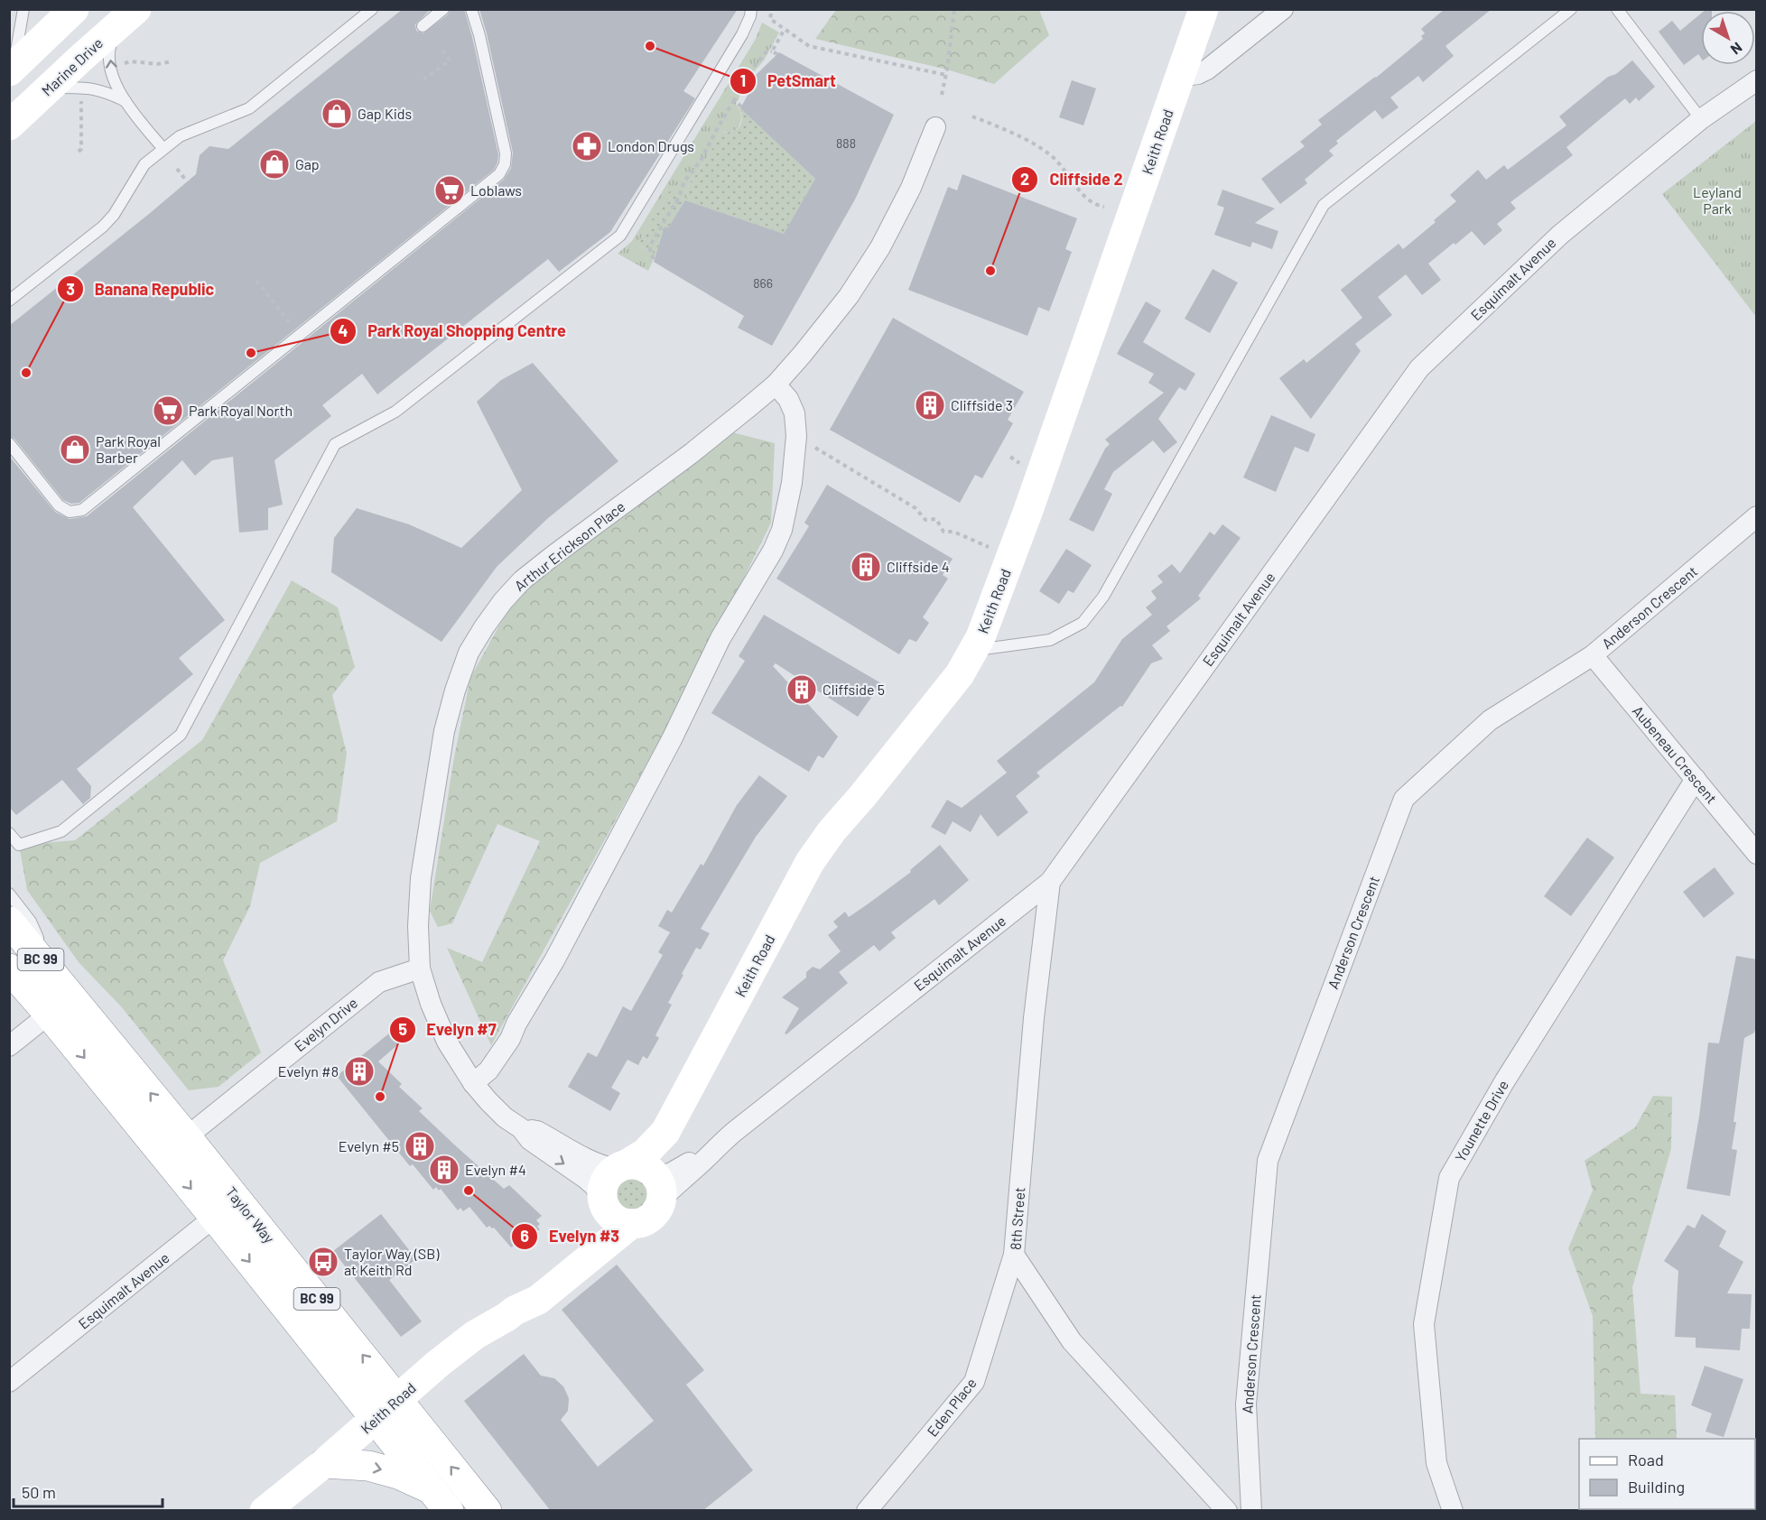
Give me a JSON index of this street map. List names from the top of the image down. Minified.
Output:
{"streets":{"main road":["Marine Drive","Keith Road","BC 99","Taylor Way"],"street":["Esquimalt Avenue","Arthur Erickson Place","Anderson Crescent","Aubeneau Crescent","Evelyn Drive","Younette Drive","8th Street","Eden Place"]},"crossings":[["Keith Road","Esquimalt Avenue"],["Keith Road","Arthur Erickson Place"],["Keith Road","Taylor Way"],["Esquimalt Avenue","Arthur Erickson Place"],["Esquimalt Avenue","Taylor Way"],["Esquimalt Avenue","8th Street"],["Arthur Erickson Place","Evelyn Drive"],["Anderson Crescent","Aubeneau Crescent"],["Aubeneau Crescent","Younette Drive"],["Evelyn Drive","Taylor Way"],["8th Street","Eden Place"]],"parks":["Leyland Park"],"places":{"other":["PetSmart","Cliffside 2","Park Royal Shopping Centre","Banana Republic","Evelyn #7","Evelyn #3"],"shop":["Gap Kids","Gap","Park Royal Barber"],"pharmacy":["London Drugs"],"supermarket":["Loblaws","Park Royal North"],"building":["Cliffside 3","Cliffside 4","Cliffside 5","Evelyn #8","Evelyn #5","Evelyn #4"],"bus stop":["Taylor Way (SB) at Keith Rd"]},"house_numbers":["888","866"],"legend":["Road","Building"],"scale_bar":"50 m","north":"bottom right"}
